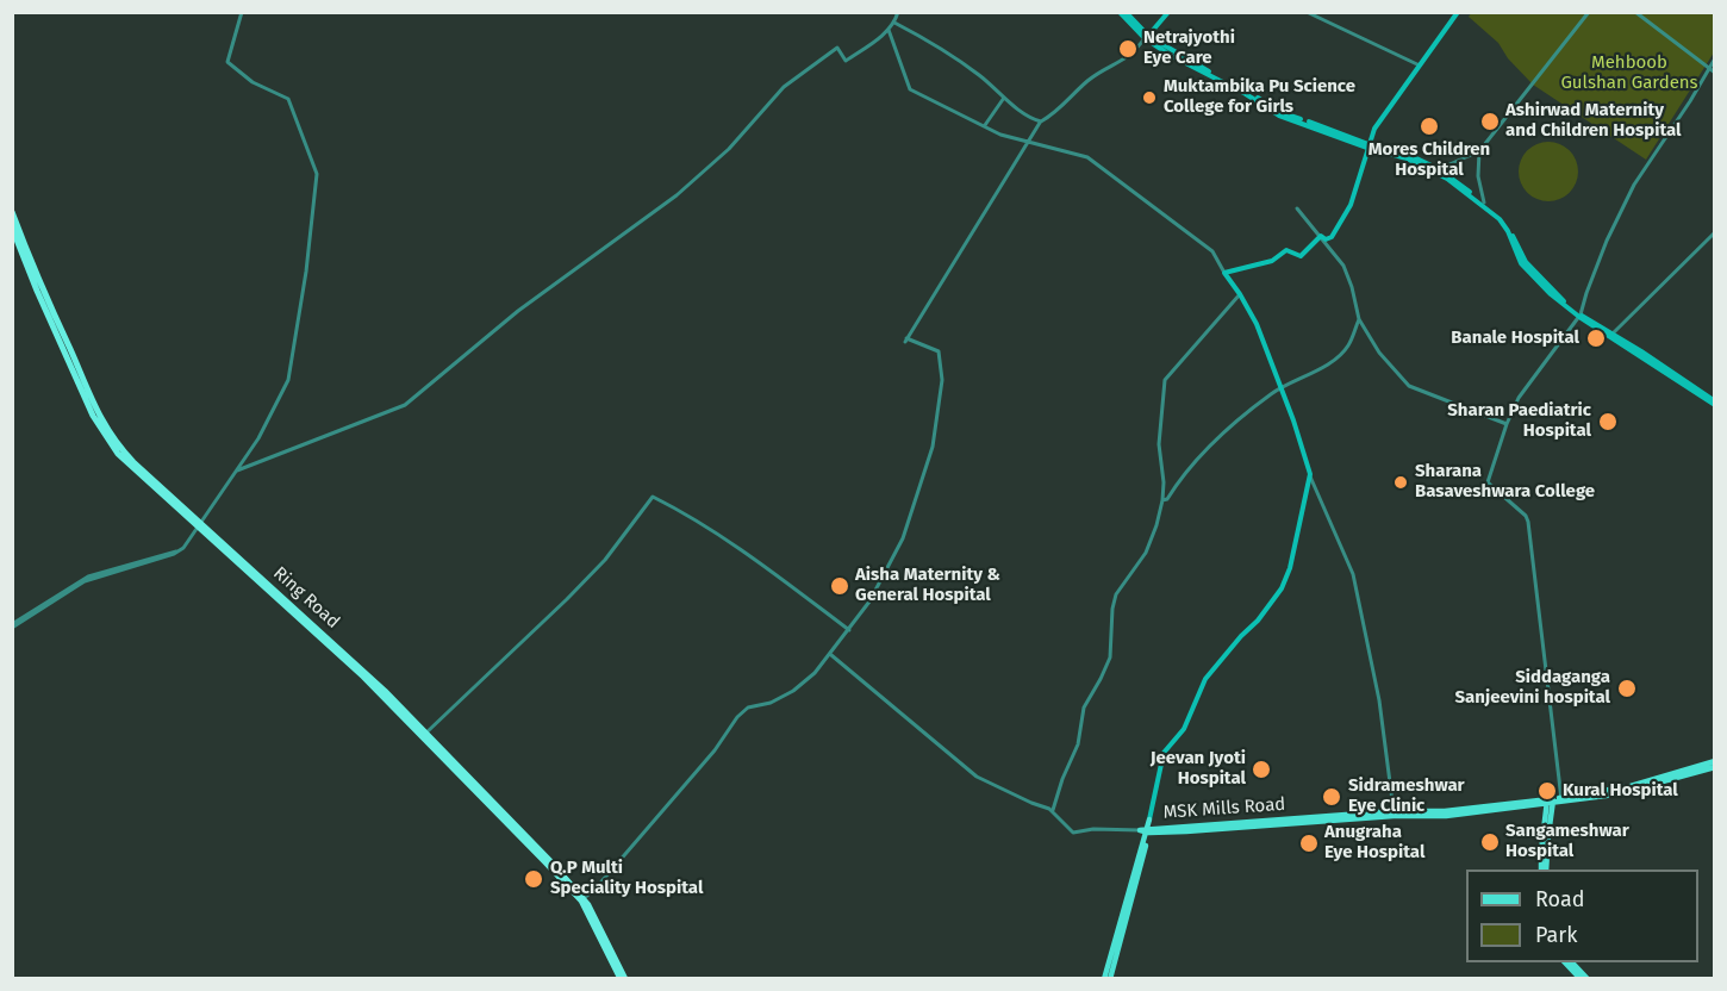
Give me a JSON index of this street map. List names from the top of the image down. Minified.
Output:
{"streets":{"highway":["Ring Road"],"main road":["MSK Mills Road"]},"parks":["Mehboob Gulshan Gardens"],"places":["Netrajyothi Eye Care","Muktambika Pu Science College for Girls","Ashirwad Maternity and Children Hospital","Mores Children Hospital","Banale Hospital","Sharan Paediatric Hospital","Sharana Basaveshwara College","Aisha Maternity & General Hospital","Siddaganga Sanjeevini hospital","Jeevan Jyoti Hospital","Kural Hospital","Sidrameshwar Eye Clinic","Sangameshwar Hospital","Anugraha Eye Hospital","Q.P Multi Speciality Hospital"],"legend":["Road","Park"]}
